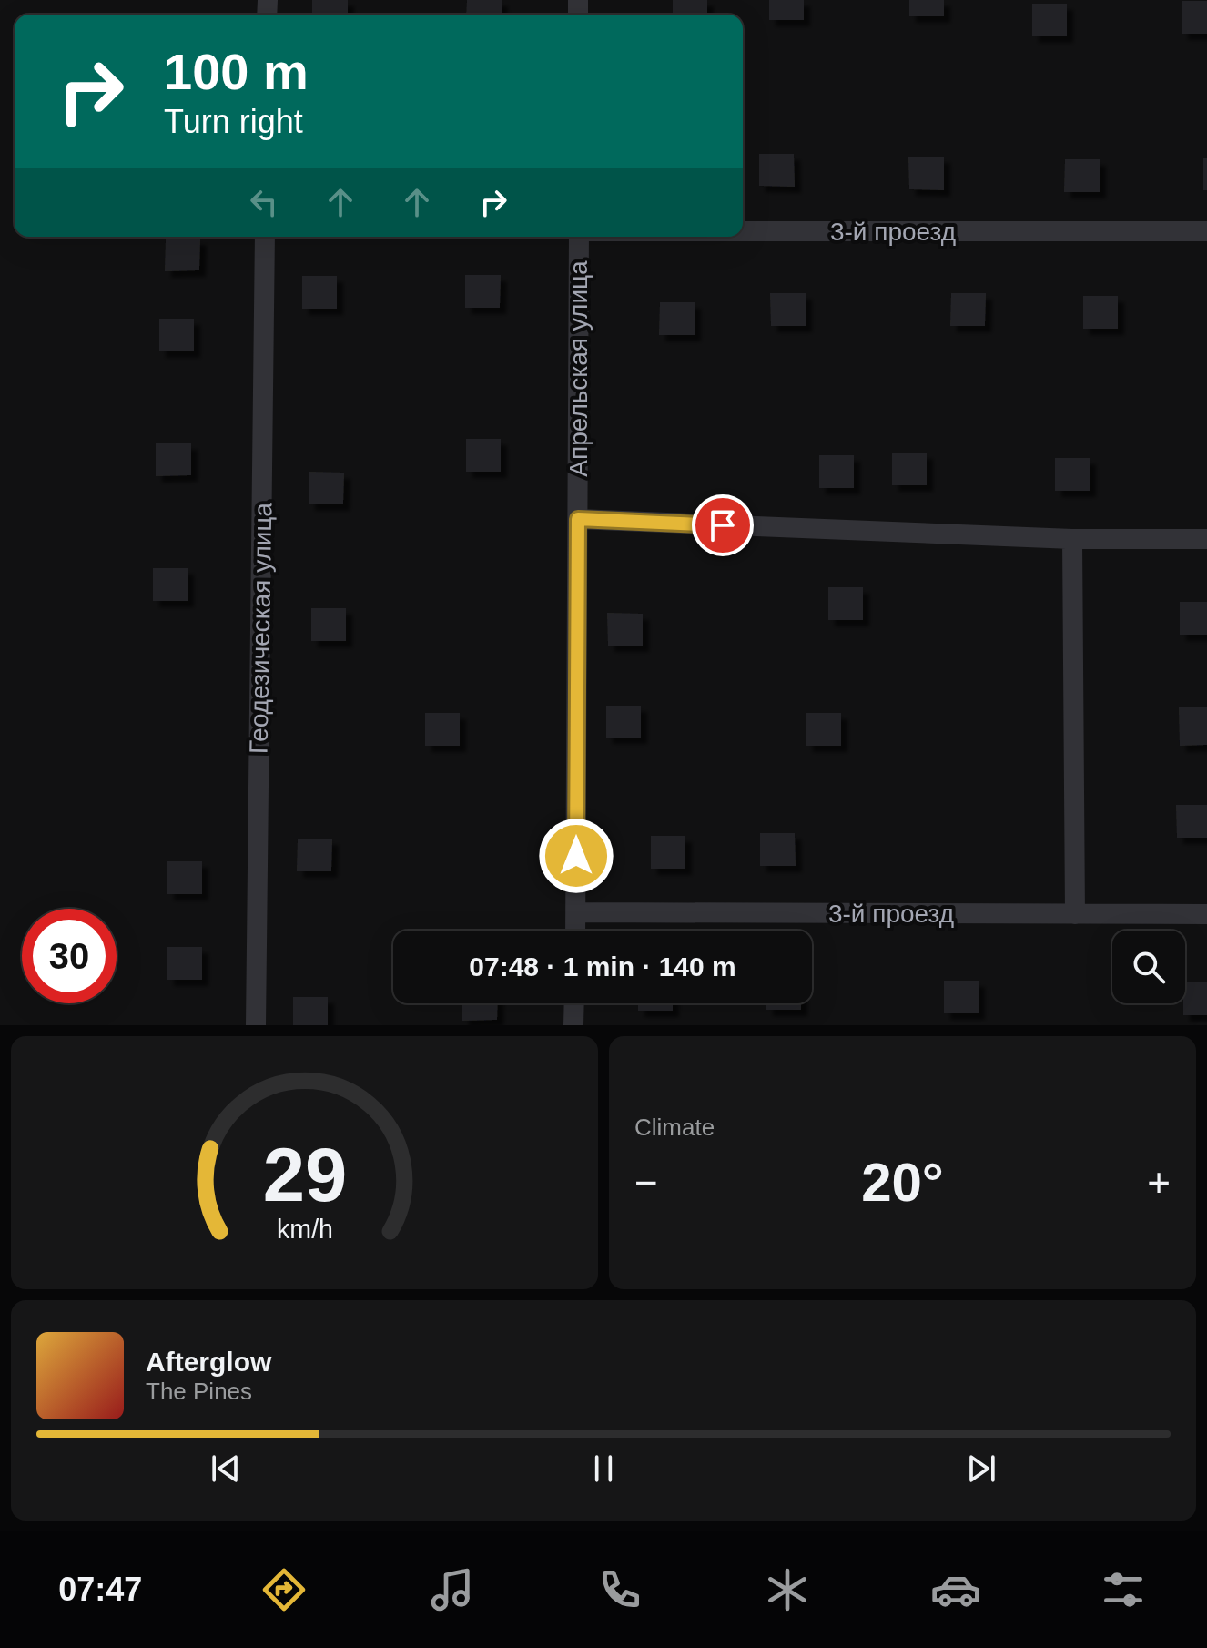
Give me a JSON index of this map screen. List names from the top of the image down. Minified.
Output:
{"streets":{"street":["3-й проезд","Апрельская улица","Геодезическая улица"]},"crossings":[["3-й проезд","Апрельская улица"]],"page":{"turn":["100 m","Turn right"],"limit":"30","trip":"07:48 · 1 min · 140 m","tile":"Climate","heat":["−","20°","+"],"song":["Afterglow","The Pines"],"tabs":"07:47","gauge":["29","km/h"]}}
